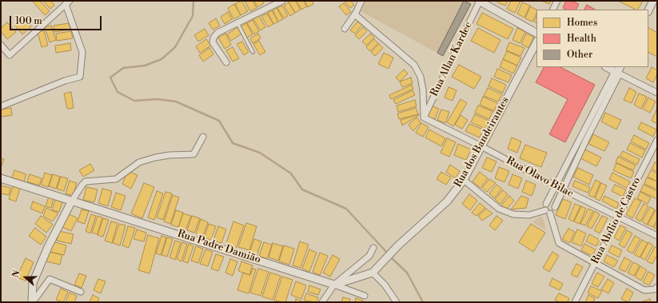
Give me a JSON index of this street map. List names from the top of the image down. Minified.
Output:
{"streets":{"street":["Rua Allan Kardec","Rua dos Bandeirantes","Rua Olavo Bilac","Rua Abílio de Castro","Rua Padre Damião"]},"crossings":[["Rua Allan Kardec","Rua Olavo Bilac"],["Rua dos Bandeirantes","Rua Olavo Bilac"],["Rua Olavo Bilac","Rua Abílio de Castro"]],"legend":["Homes","Health","Other"],"scale_bar":"100 m","north":"left"}
